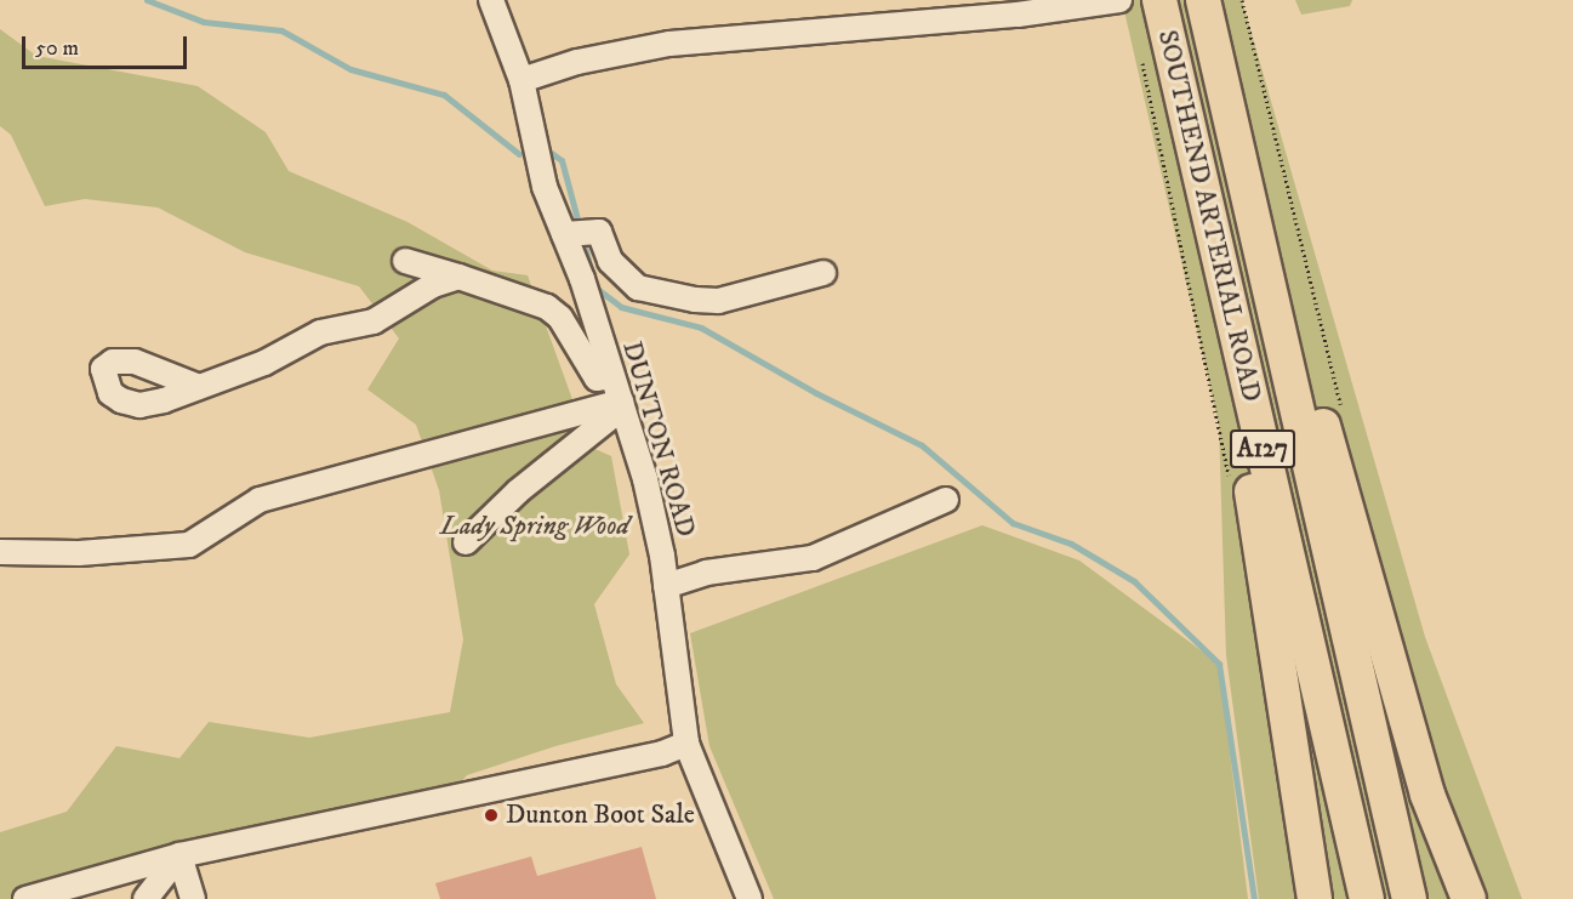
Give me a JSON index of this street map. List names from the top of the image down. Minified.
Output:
{"streets":{"highway":["SOUTHEND ARTERIAL ROAD","A127"],"street":["DUNTON ROAD"]},"parks":["Lady Spring Wood"],"places":["Dunton Boot Sale"],"scale_bar":"50 m"}
